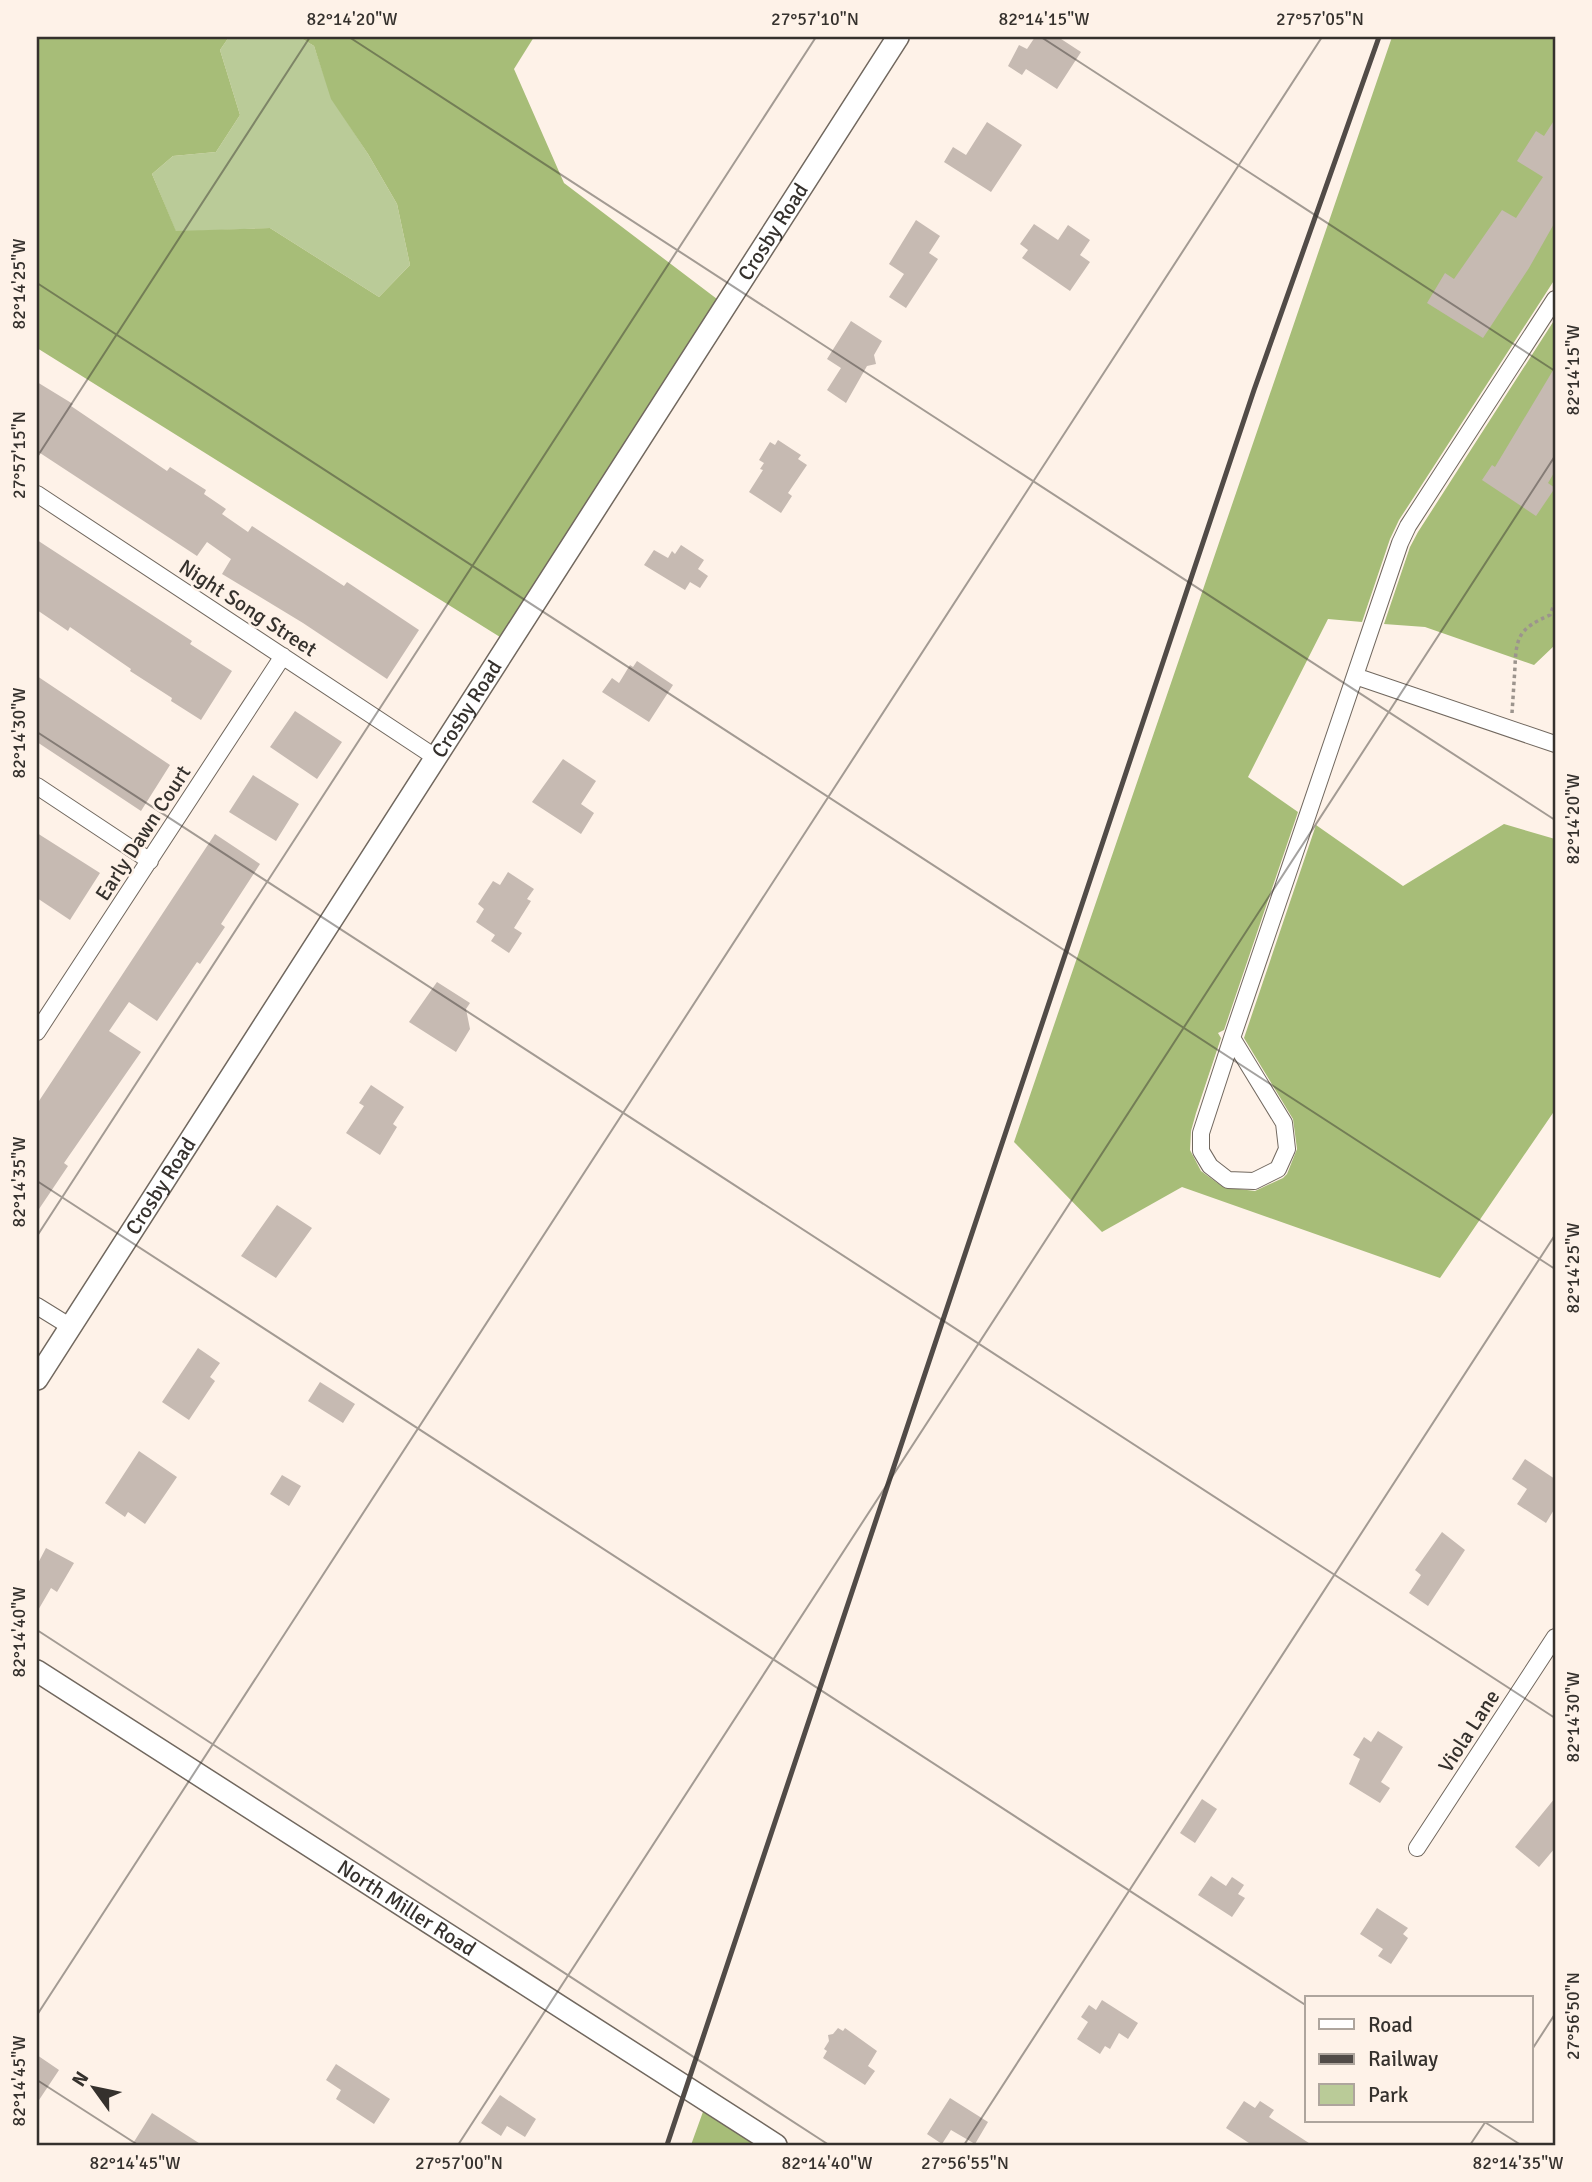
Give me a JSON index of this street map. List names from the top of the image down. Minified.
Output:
{"streets":{"street":["Crosby Road","Night Song Street","Early Dawn Court","Viola Lane","North Miller Road"]},"crossings":[["Crosby Road","Night Song Street"],["Night Song Street","Early Dawn Court"]],"legend":["Road","Railway","Park"],"north":"top left","coordinates":["82°14'20\"W","27°57'10\"N","82°14'15\"W","27°57'05\"N","82°14'25\"W","27°57'15\"N","82°14'30\"W","82°14'35\"W","82°14'40\"W","27°56'50\"N","82°14'45\"W","27°57'00\"N","27°56'55\"N"]}
